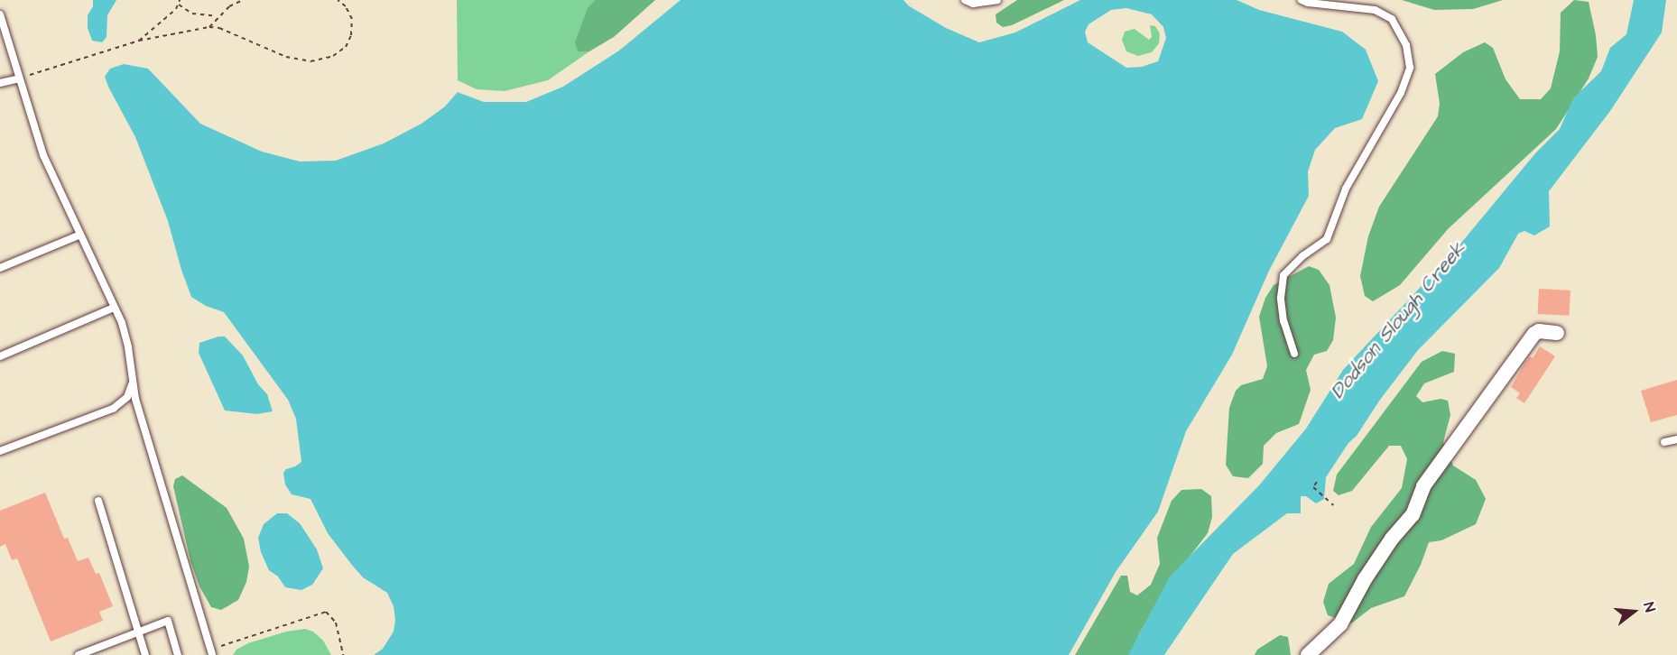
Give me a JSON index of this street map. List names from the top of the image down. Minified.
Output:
{"water":["Dodson Slough Creek"],"north":"right"}
